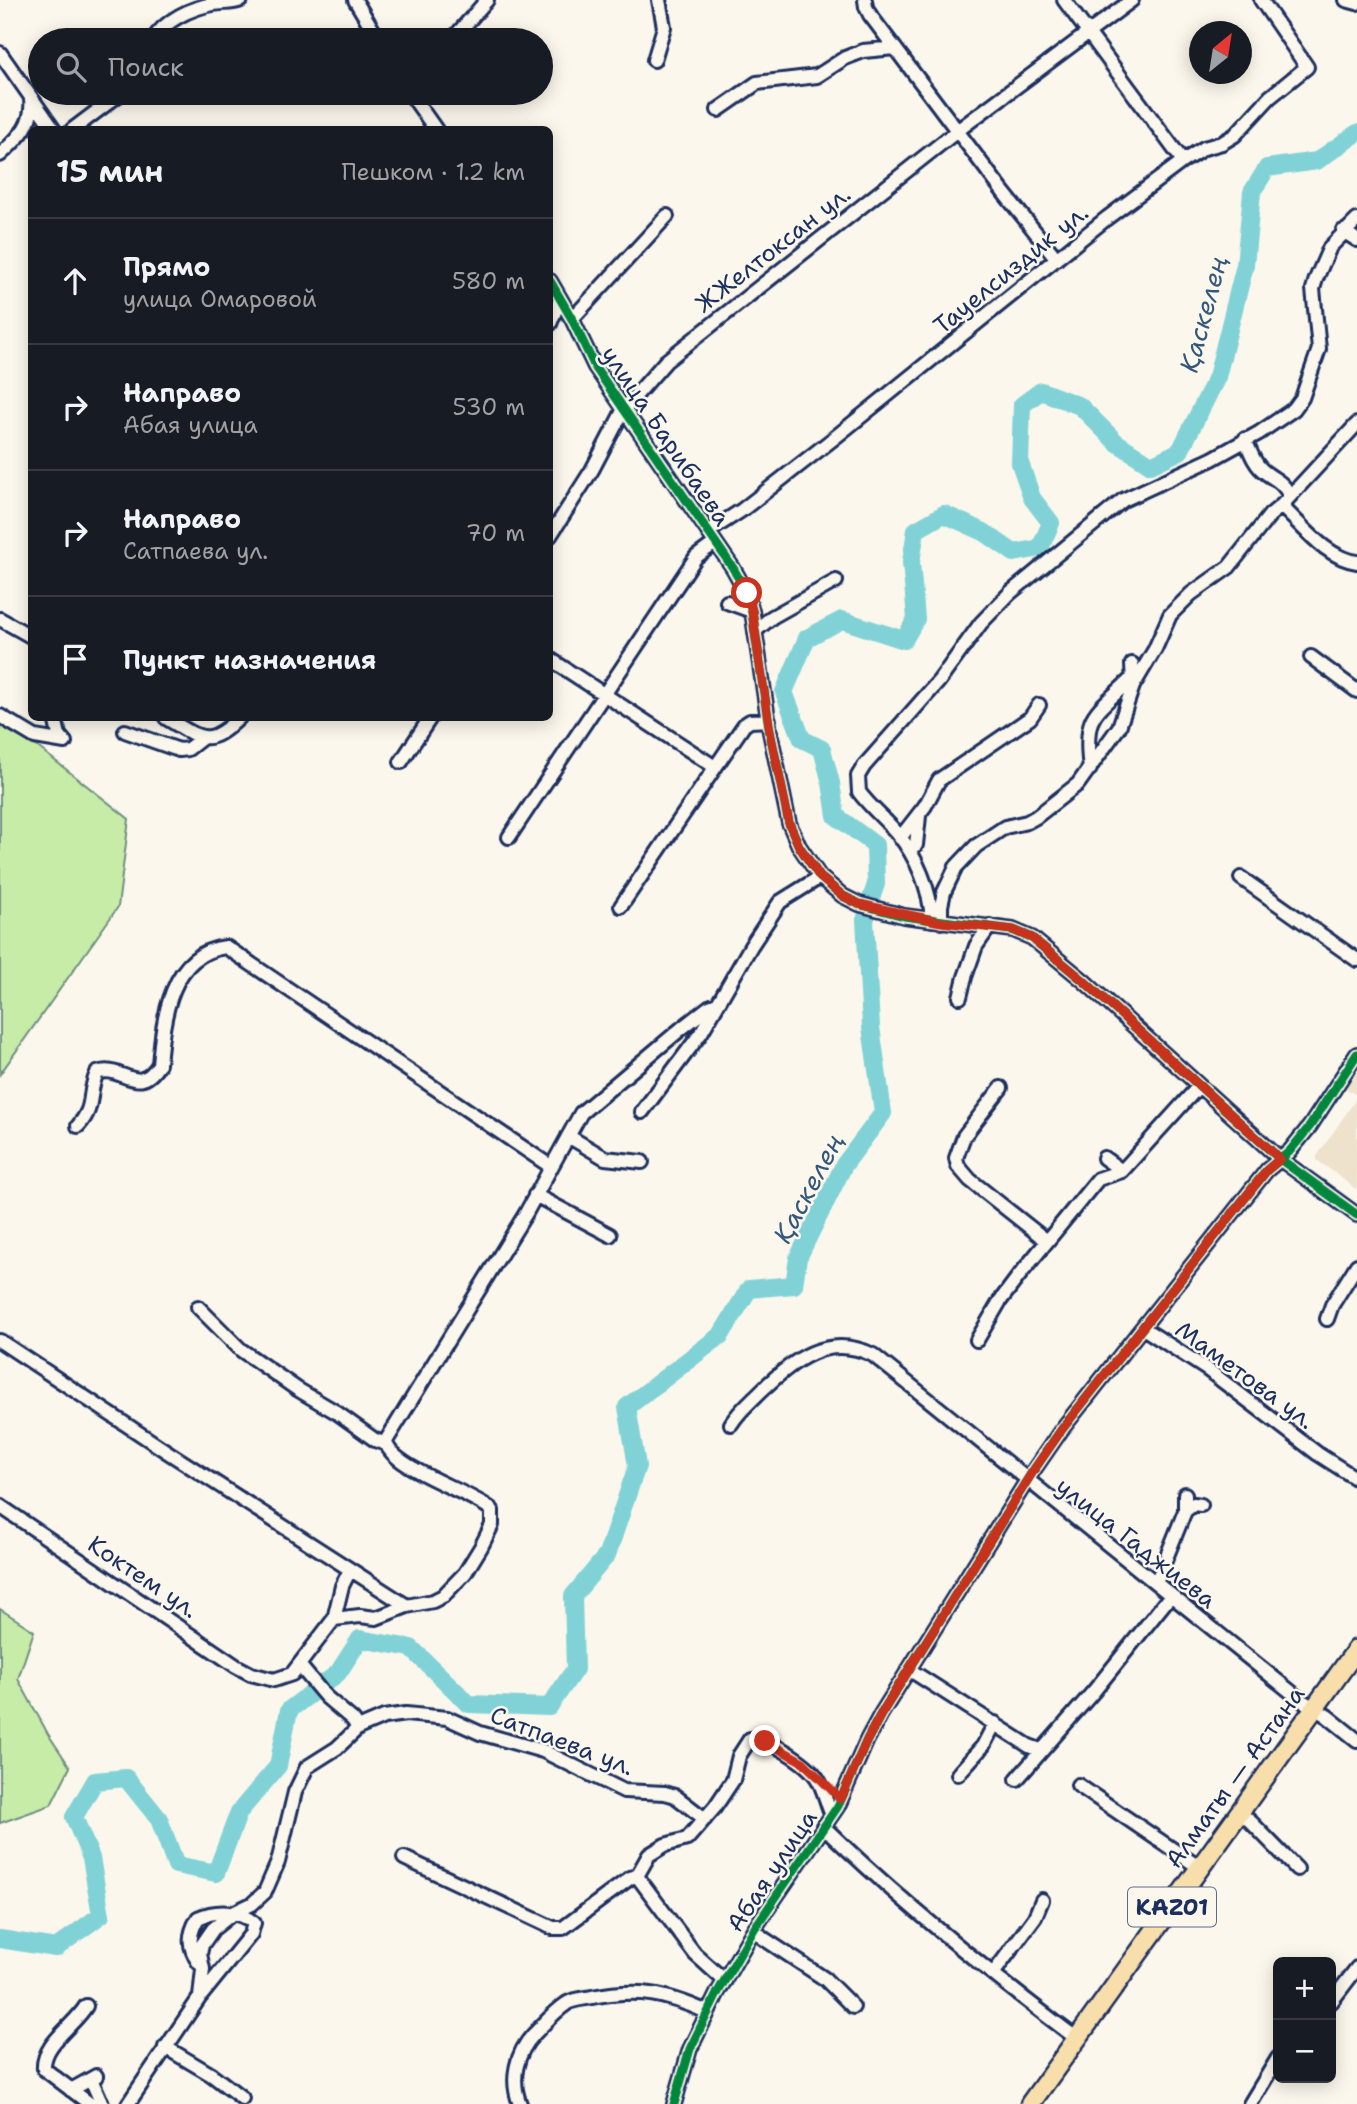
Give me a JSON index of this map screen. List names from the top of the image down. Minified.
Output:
{"streets":{"highway":["Алматы — Астана","KАZ01"],"street":["ЖЖелтоксан ул.","Тауелсиздик ул.","улица Барибаева","Маметова ул.","улица Гаджиева","Коктем ул.","Сатпаева ул.","Абая улица"]},"crossings":[["ЖЖелтоксан ул.","улица Барибаева"],["Тауелсиздик ул.","улица Барибаева"],["улица Барибаева","Абая улица"],["Маметова ул.","Абая улица"],["улица Гаджиева","Алматы — Астана"],["улица Гаджиева","Абая улица"]],"water":["Қаскелең"],"north":"top right","page":{"search":"Поиск","heading":["15 мин","Пешком · 1.2 km"],"list":[["Прямо","улица Омаровой","580 m"],["Направо","Абая улица","530 m"],["Направо","Сатпаева ул.","70 m"],"Пункт назначения"],"map_buttons":["+","−"]}}
